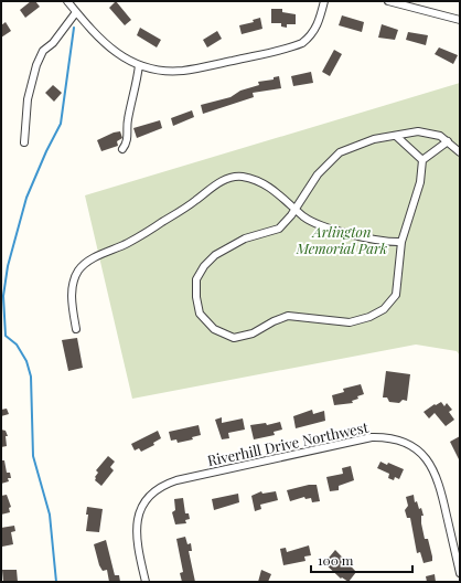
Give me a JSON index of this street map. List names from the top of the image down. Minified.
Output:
{"streets":{"street":["Riverhill Drive Northwest"]},"parks":["Arlington Memorial Park"],"scale_bar":"100 m"}
